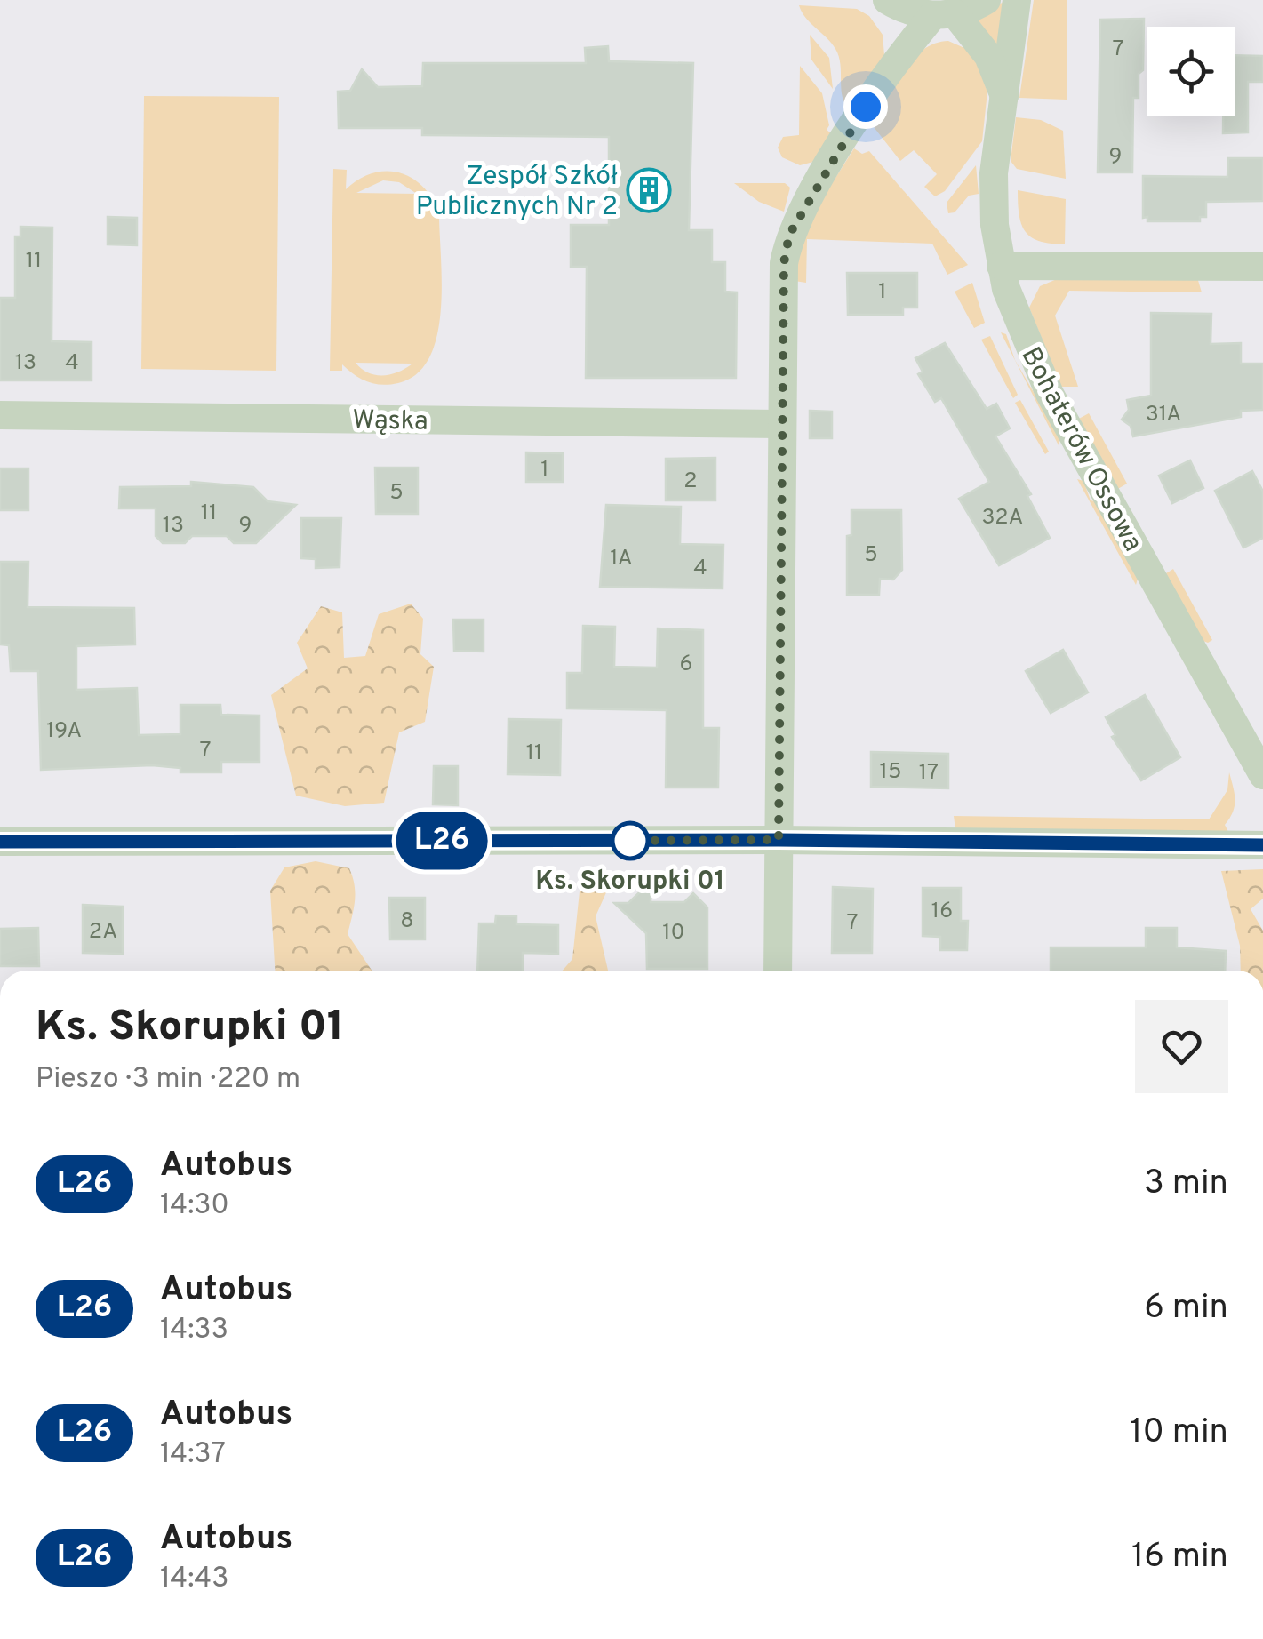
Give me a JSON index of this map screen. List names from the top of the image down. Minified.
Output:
{"streets":{"street":["Wąska","Bohaterów Ossowa"]},"places":{"building":["Zespół Szkół Publicznych Nr 2"],"other":["Ks. Skorupki 01"]},"lines":["bus line L26"],"house_numbers":["7","9","11","1","13","4","31A","1","2","5","11","32A","13","9","5","1A","4","6","19A","7","11","15","17","16","8","7","2A","10"],"page":{"on_map":"L26","heading":["Ks. Skorupki 01","Pieszo · 3 min · 220 m"],"list":[{"mark":"L26","name":"Autobus","note":"14:30","value":"3 min"},{"mark":"L26","name":"Autobus","note":"14:33","value":"6 min"},{"mark":"L26","name":"Autobus","note":"14:37","value":"10 min"},{"mark":"L26","name":"Autobus","note":"14:43","value":"16 min"}]}}
